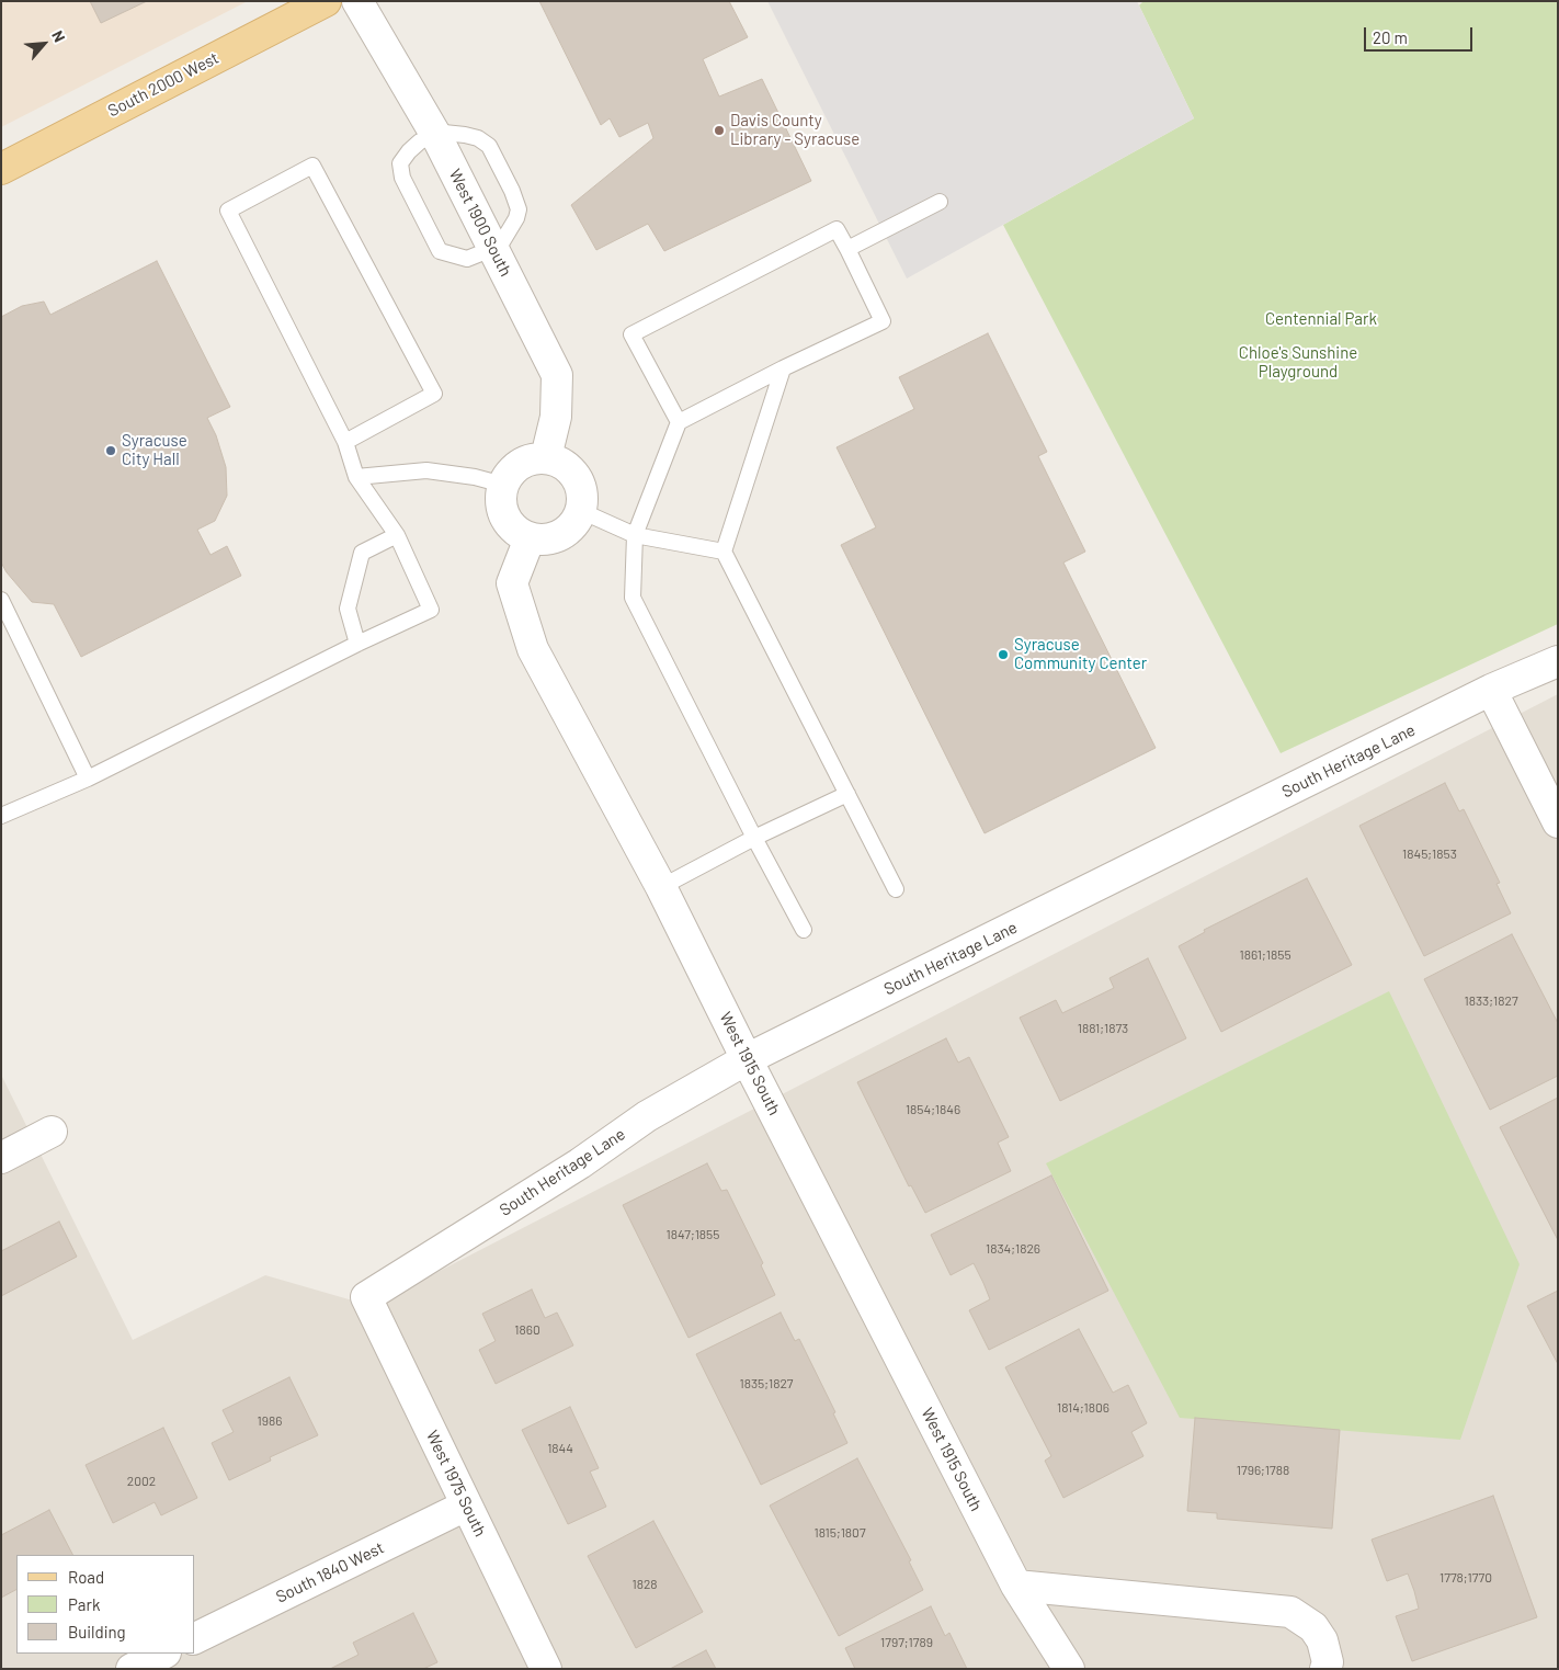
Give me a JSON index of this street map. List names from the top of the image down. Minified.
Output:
{"streets":{"main road":["South 2000 West"],"street":["West 1900 South","South Heritage Lane","West 1915 South","West 1975 South","South 1840 West"]},"crossings":[["West 1900 South","West 1915 South"],["South Heritage Lane","West 1915 South"],["South Heritage Lane","West 1975 South"],["West 1975 South","South 1840 West"]],"parks":["Centennial Park","Chloe's Sunshine Playground"],"places":["Davis County Library - Syracuse","Syracuse City Hall","Syracuse Community Center"],"house_numbers":["1845;1853","1861;1855","1833;1827","1881;1873","1854;1846","1847;1855","1834;1826","1860","1835;1827","1814;1806","1986","1844","1796;1788","2002","1815;1807","1778;1770","1828","1797;1789"],"legend":["Road","Park","Building"],"scale_bar":"20 m","north":"top right"}
